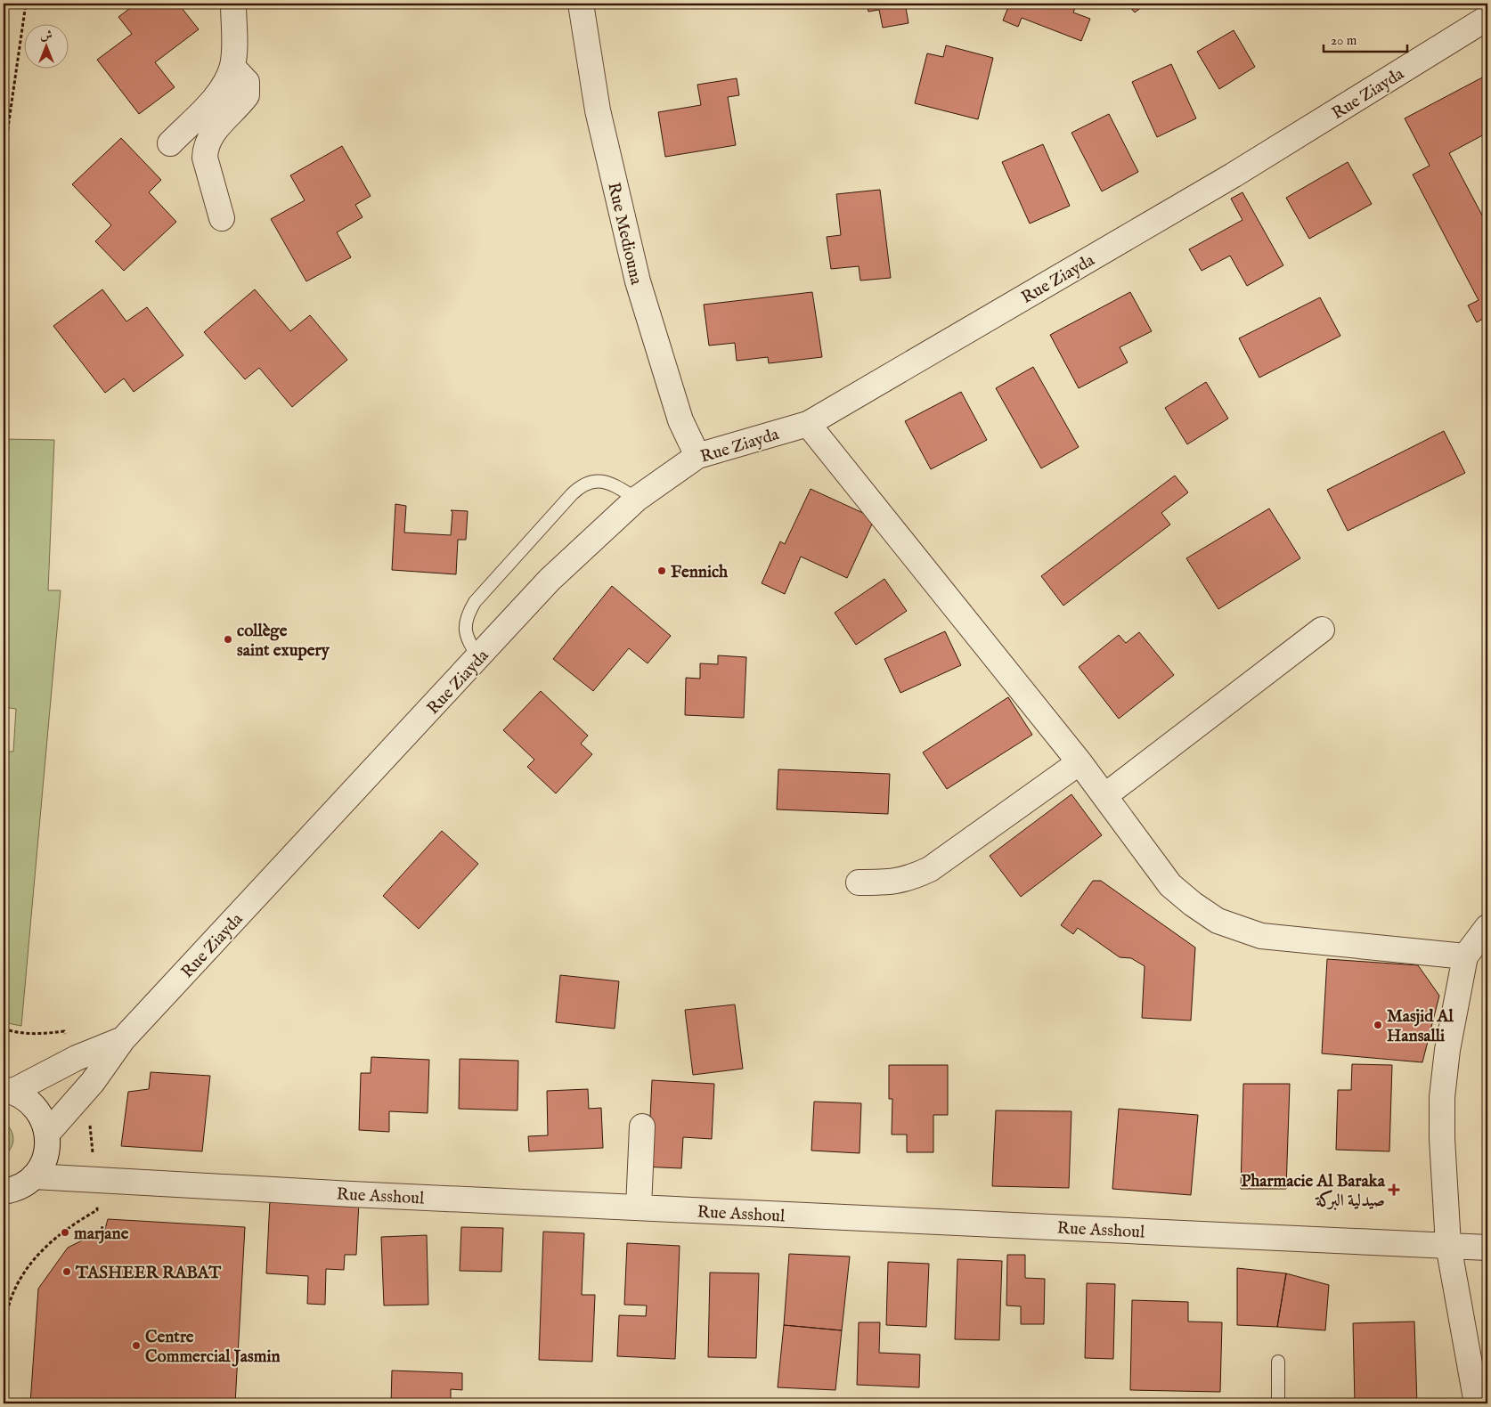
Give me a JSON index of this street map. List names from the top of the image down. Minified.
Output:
{"streets":{"street":["Rue Ziayda","Rue Mediouna","Rue Asshoul"]},"crossings":[["Rue Ziayda","Rue Mediouna"]],"places":{"other":["Fennich","collège saint exupery","Masjid Al Hansalli","marjane","TASHEER RABAT","Centre Commercial Jasmin"],"health":["Pharmacie Al Baraka صيدلية البركة"]},"scale_bar":"20 m","north":"top"}
